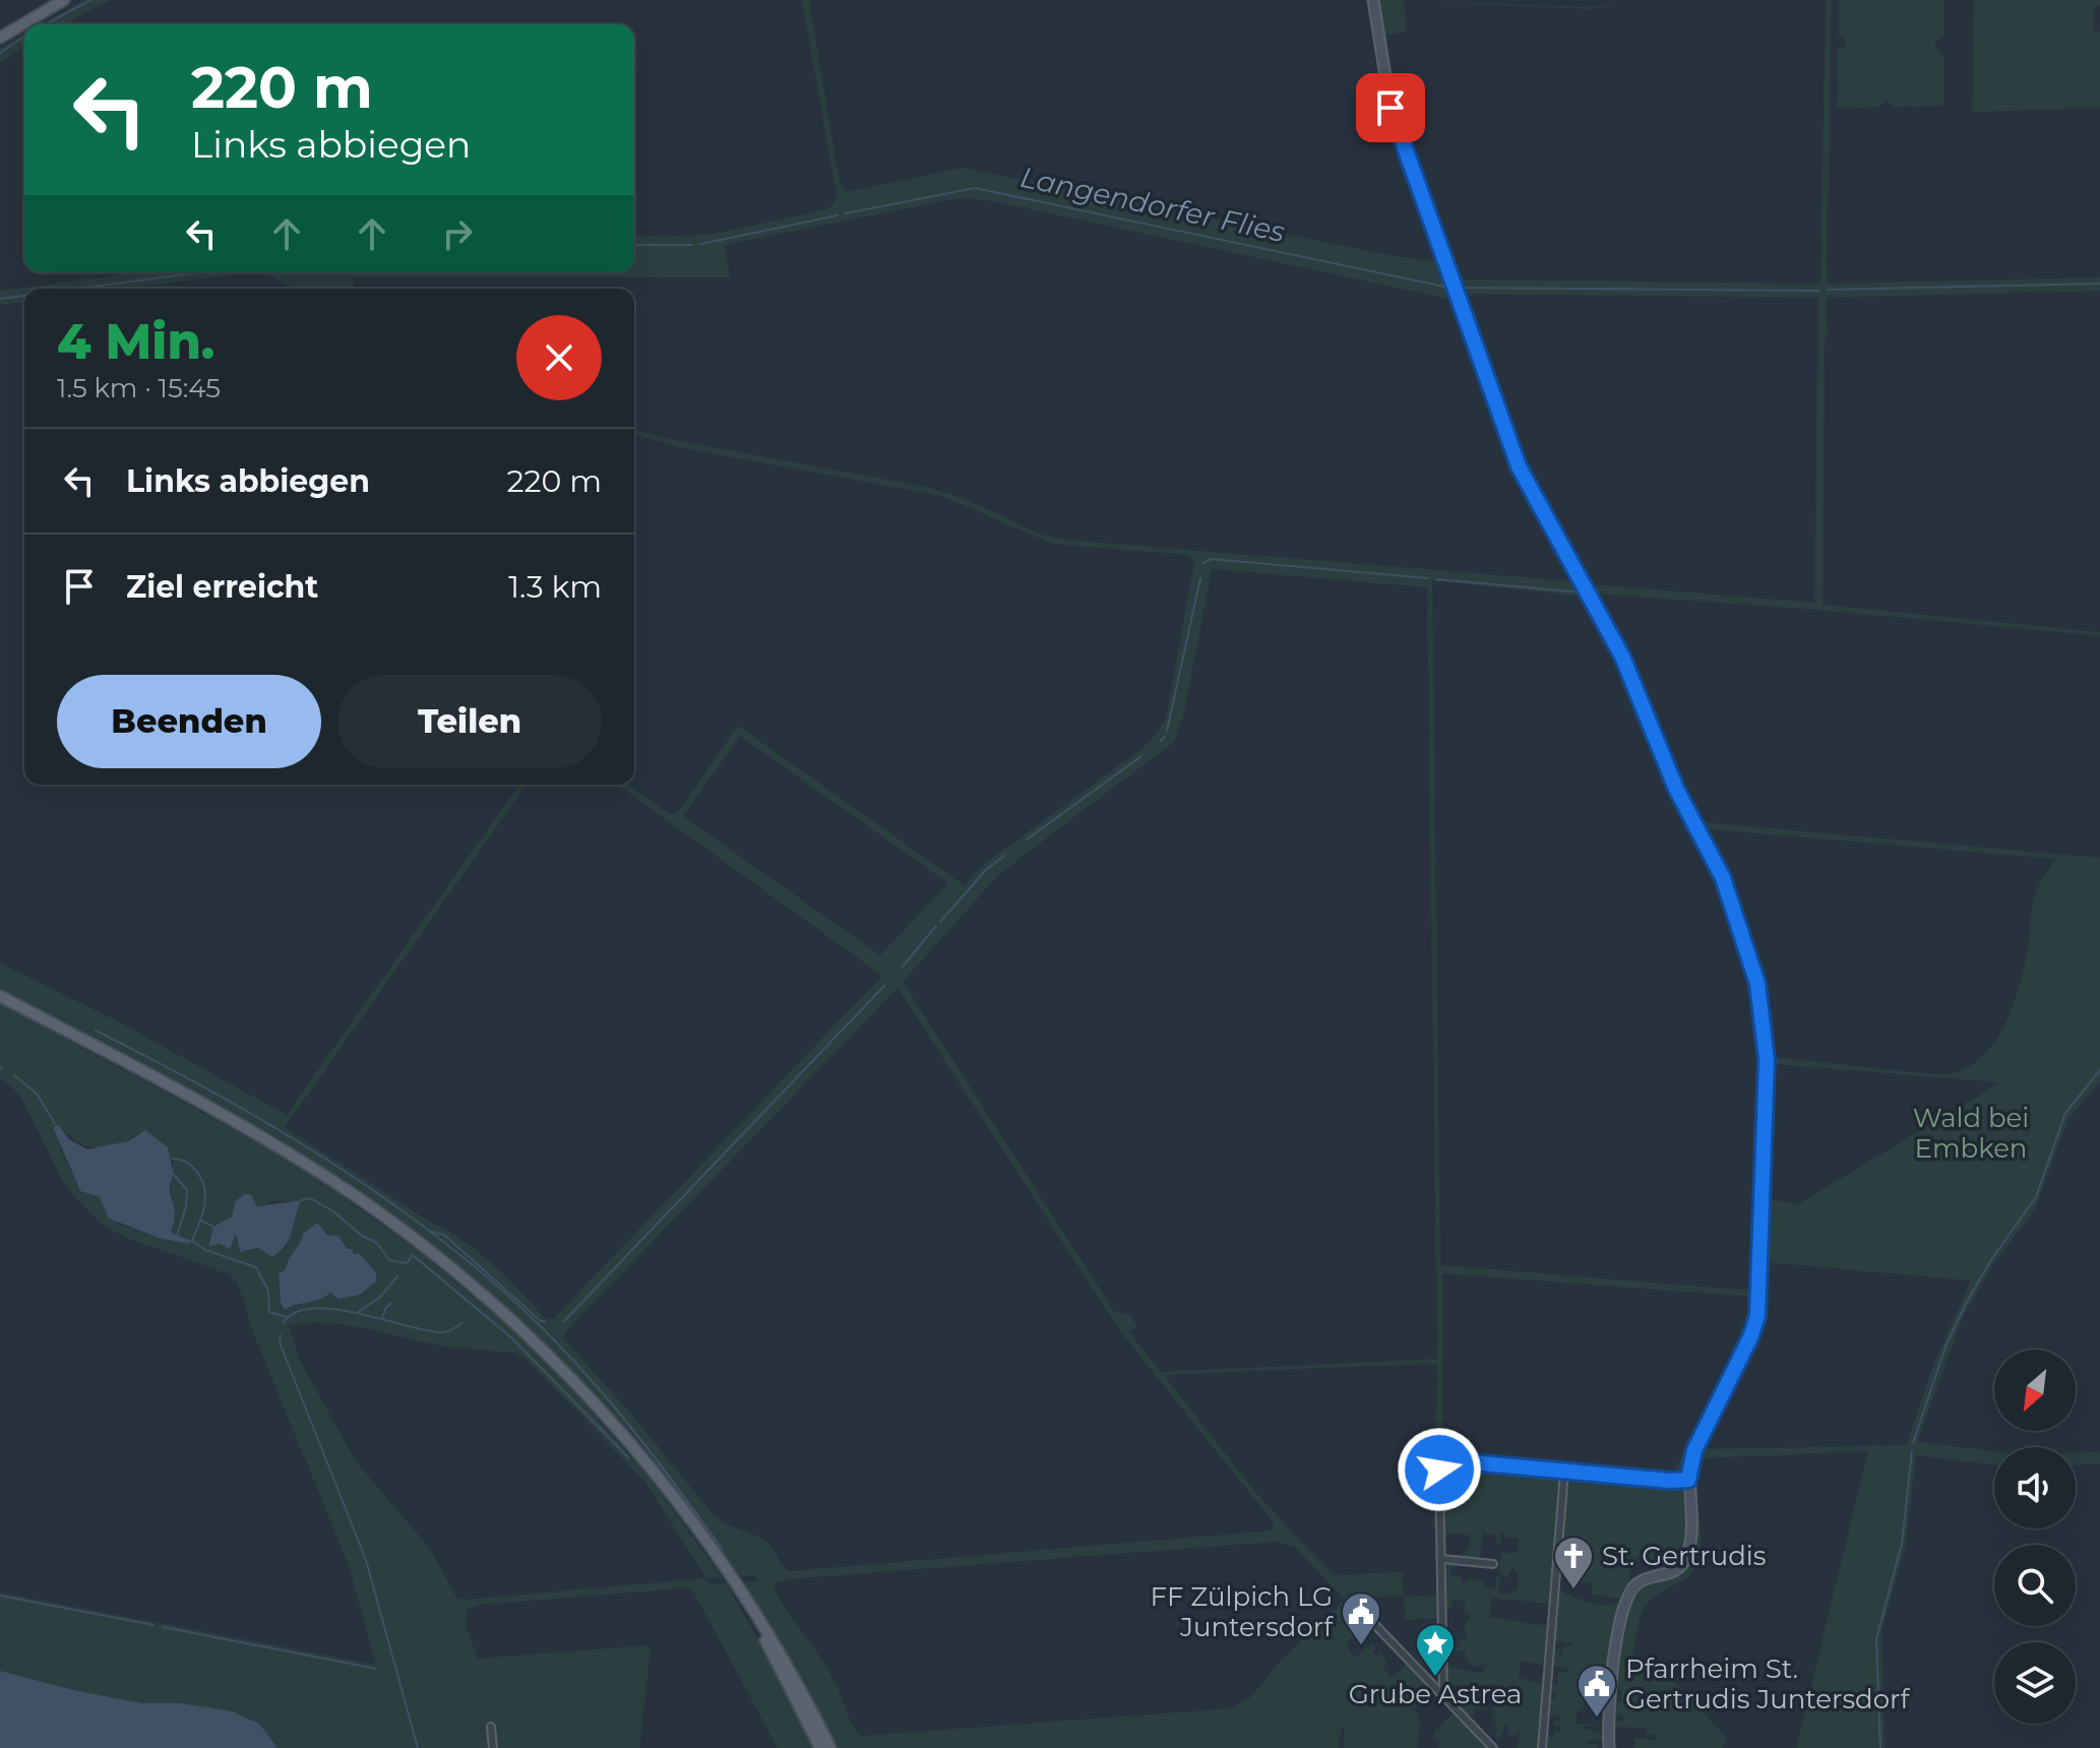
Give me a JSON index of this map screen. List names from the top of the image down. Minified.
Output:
{"water":["Langendorfer Flies"],"parks":["Wald bei Embken"],"places":{"church":["St. Gertrudis"],"public building":["FF Zülpich LG Juntersdorf","Pfarrheim St. Gertrudis Juntersdorf"],"place":["Grube Astrea"]},"north":"bottom left","page":{"turn":["220 m","Links abbiegen"],"heading":["4 Min.","1.5 km · 15:45"],"list":[{"name":"Links abbiegen","value":"220 m"},{"name":"Ziel erreicht","value":"1.3 km"}],"buttons":["Beenden","Teilen"]}}
